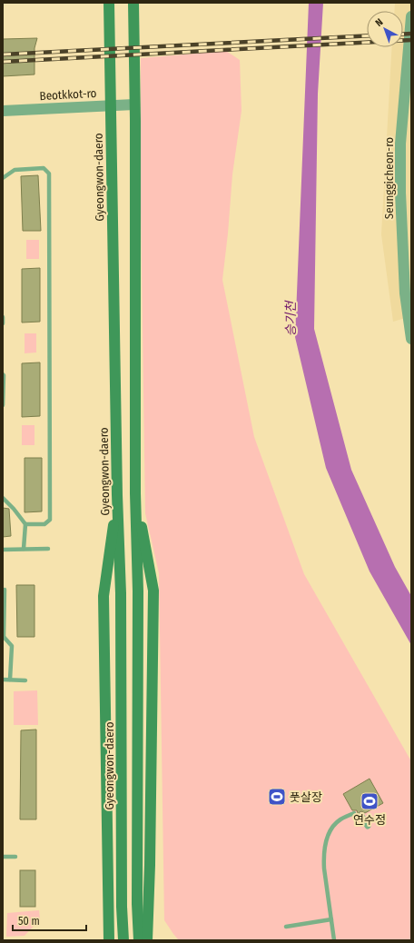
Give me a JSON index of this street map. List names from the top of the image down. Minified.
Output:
{"streets":{"main road":["Gyeongwon-daero"],"street":["Beotkkot-ro","Seunggicheon-ro"]},"crossings":[["Beotkkot-ro","Gyeongwon-daero"]],"water":["승기천"],"places":{"sports":["풋살장","연수정"]},"scale_bar":"50 m","north":"top left"}
